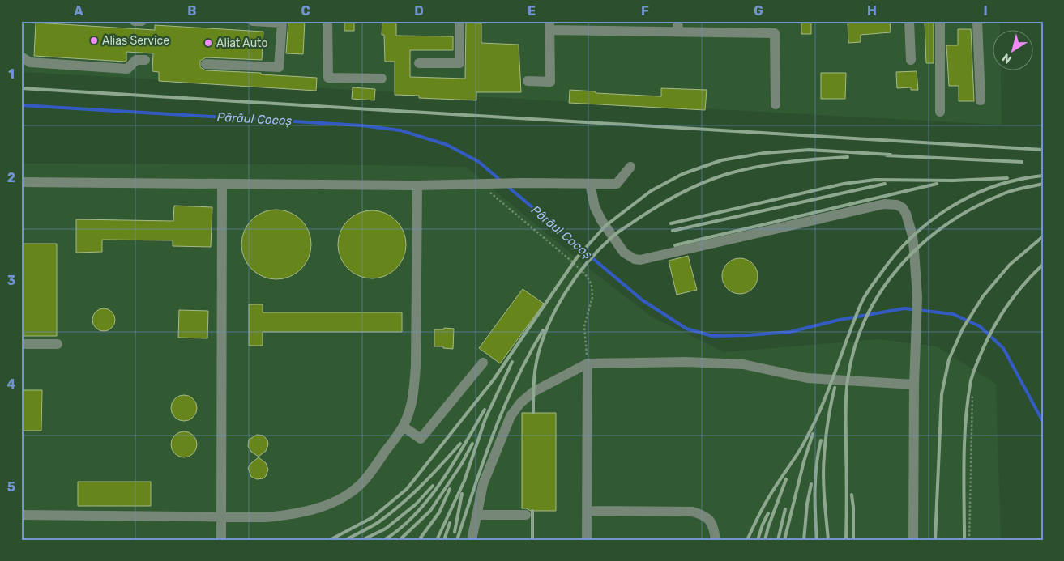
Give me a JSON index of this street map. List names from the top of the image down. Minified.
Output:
{"water":["Pârâul Cocoș"],"places":["Alias Service","Aliat Auto"],"north":"bottom left","grid":{"columns":["A","B","C","D","E","F","G","H","I"],"rows":["1","2","3","4","5"]}}
